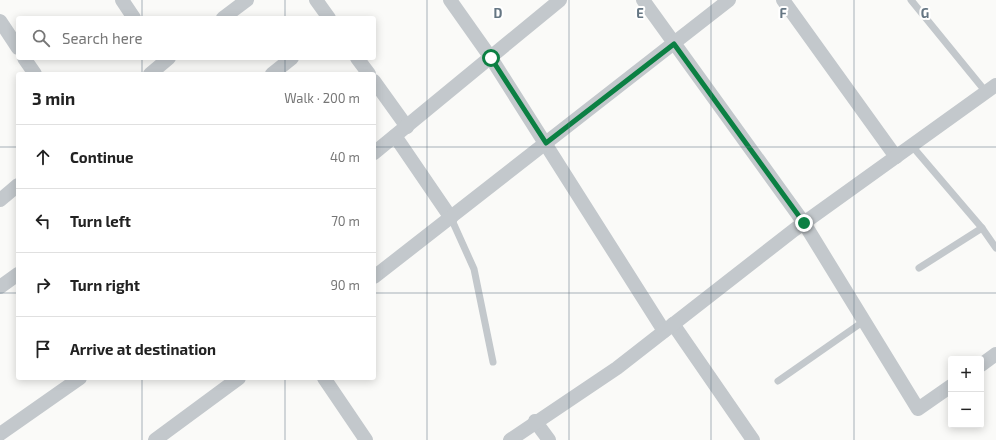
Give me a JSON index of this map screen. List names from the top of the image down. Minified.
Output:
{"page":{"search":"Search here","heading":["3 min","Walk · 200 m"],"list":[["Continue","40 m"],["Turn left","70 m"],["Turn right","90 m"],"Arrive at destination"],"map_buttons":["+","−"]},"grid":{"columns":["D","E","F","G"]}}
